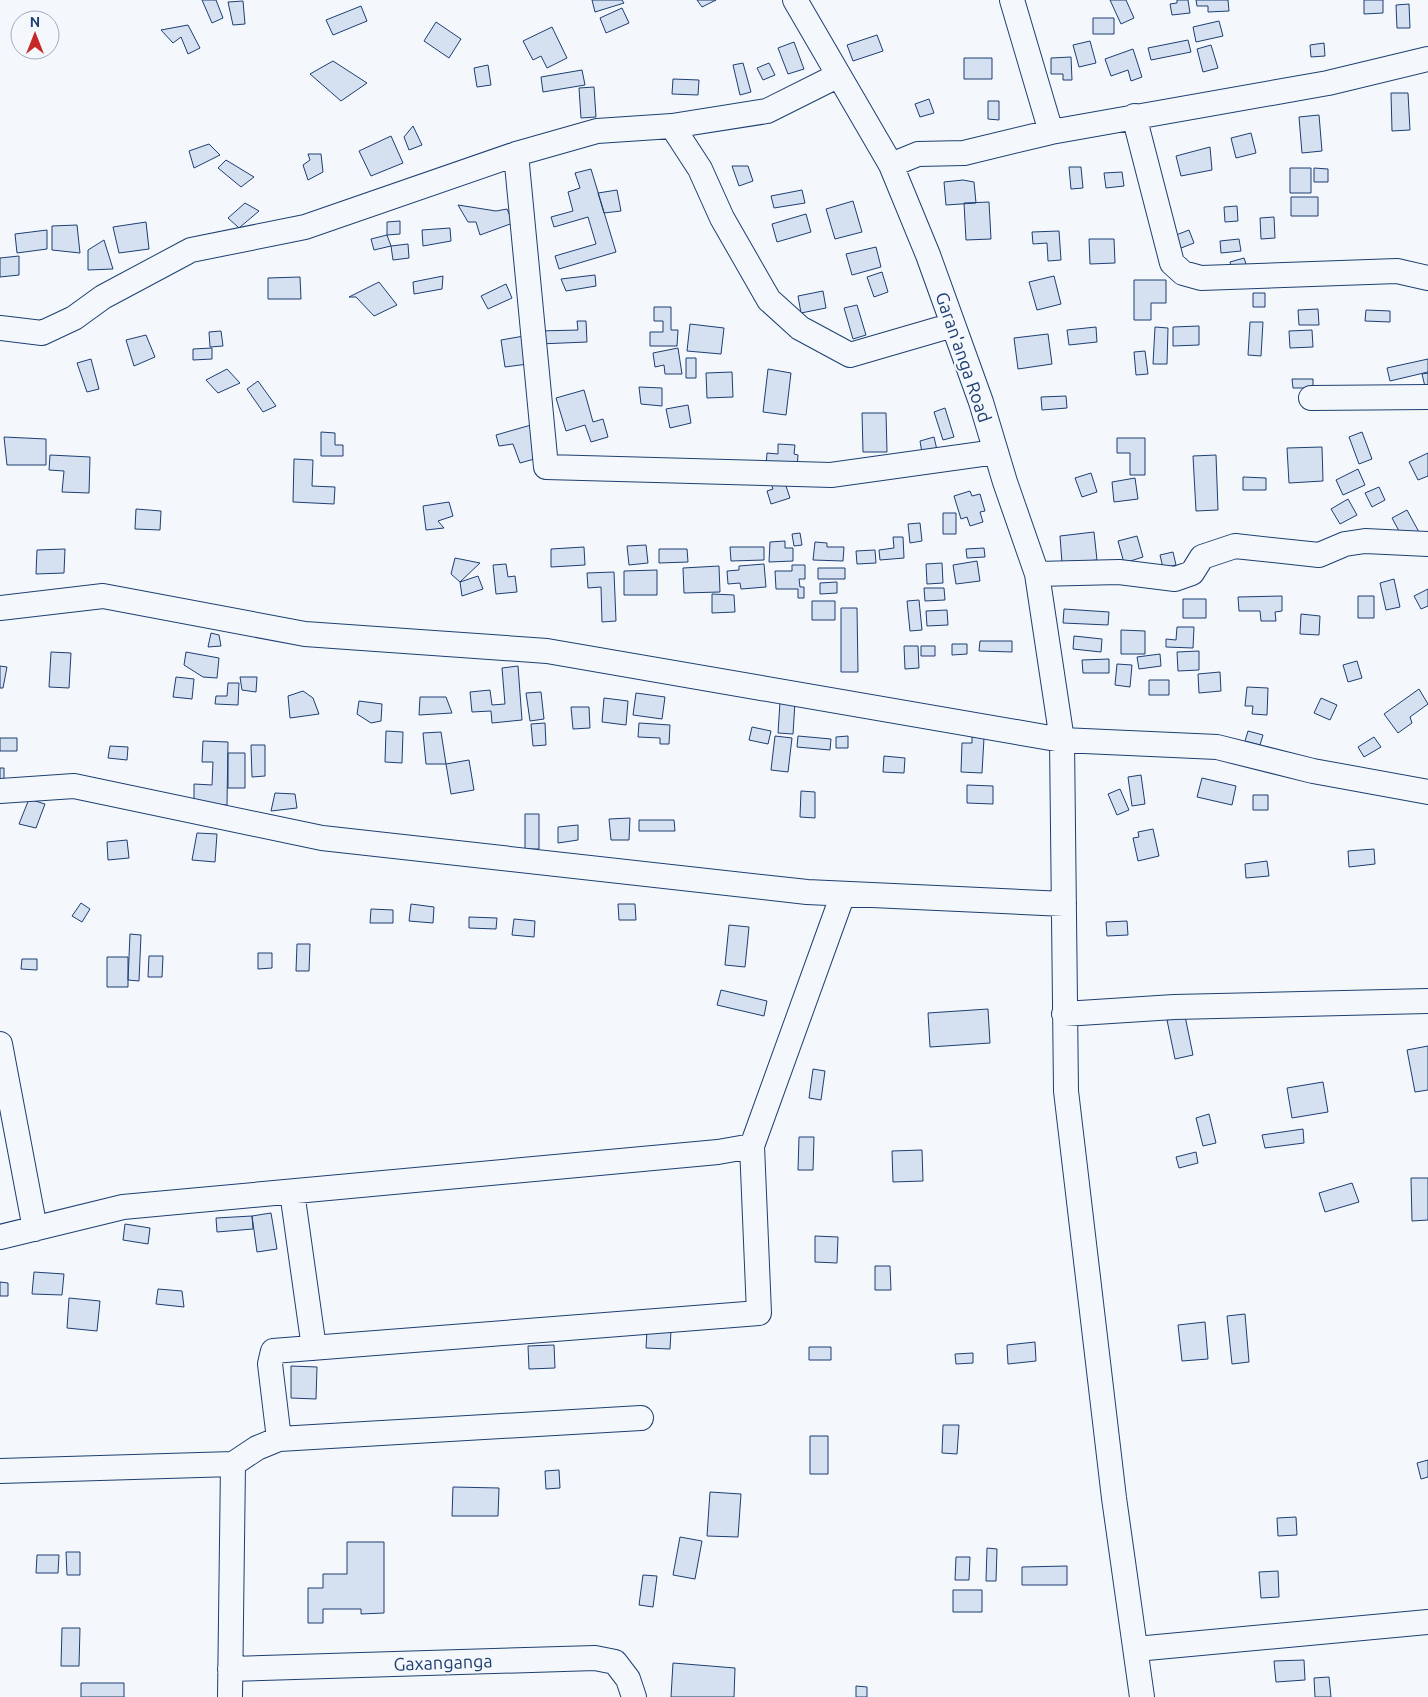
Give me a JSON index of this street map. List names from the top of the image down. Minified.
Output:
{"streets":{"street":["Garan'anga Road","Gaxanganga"]},"north":"top"}
